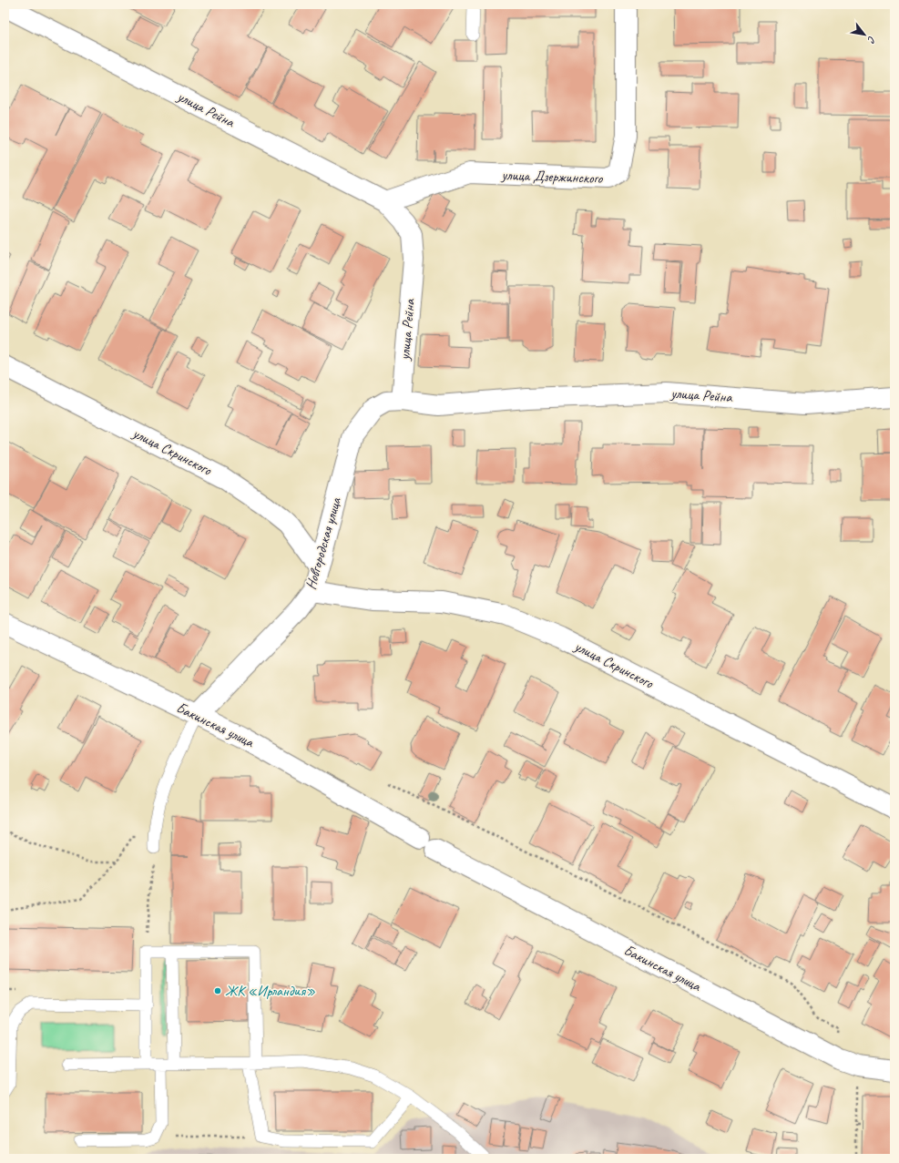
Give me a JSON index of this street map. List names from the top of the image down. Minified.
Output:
{"streets":{"street":["улица Рейна","улица Дзержинского","улица Скринского","Новгородская улица","Бакинская улица"]},"crossings":[["улица Рейна","улица Дзержинского"],["улица Рейна","Новгородская улица"],["улица Скринского","Новгородская улица"],["Новгородская улица","Бакинская улица"]],"places":["ЖК «Ирландия»"],"north":"bottom right"}
